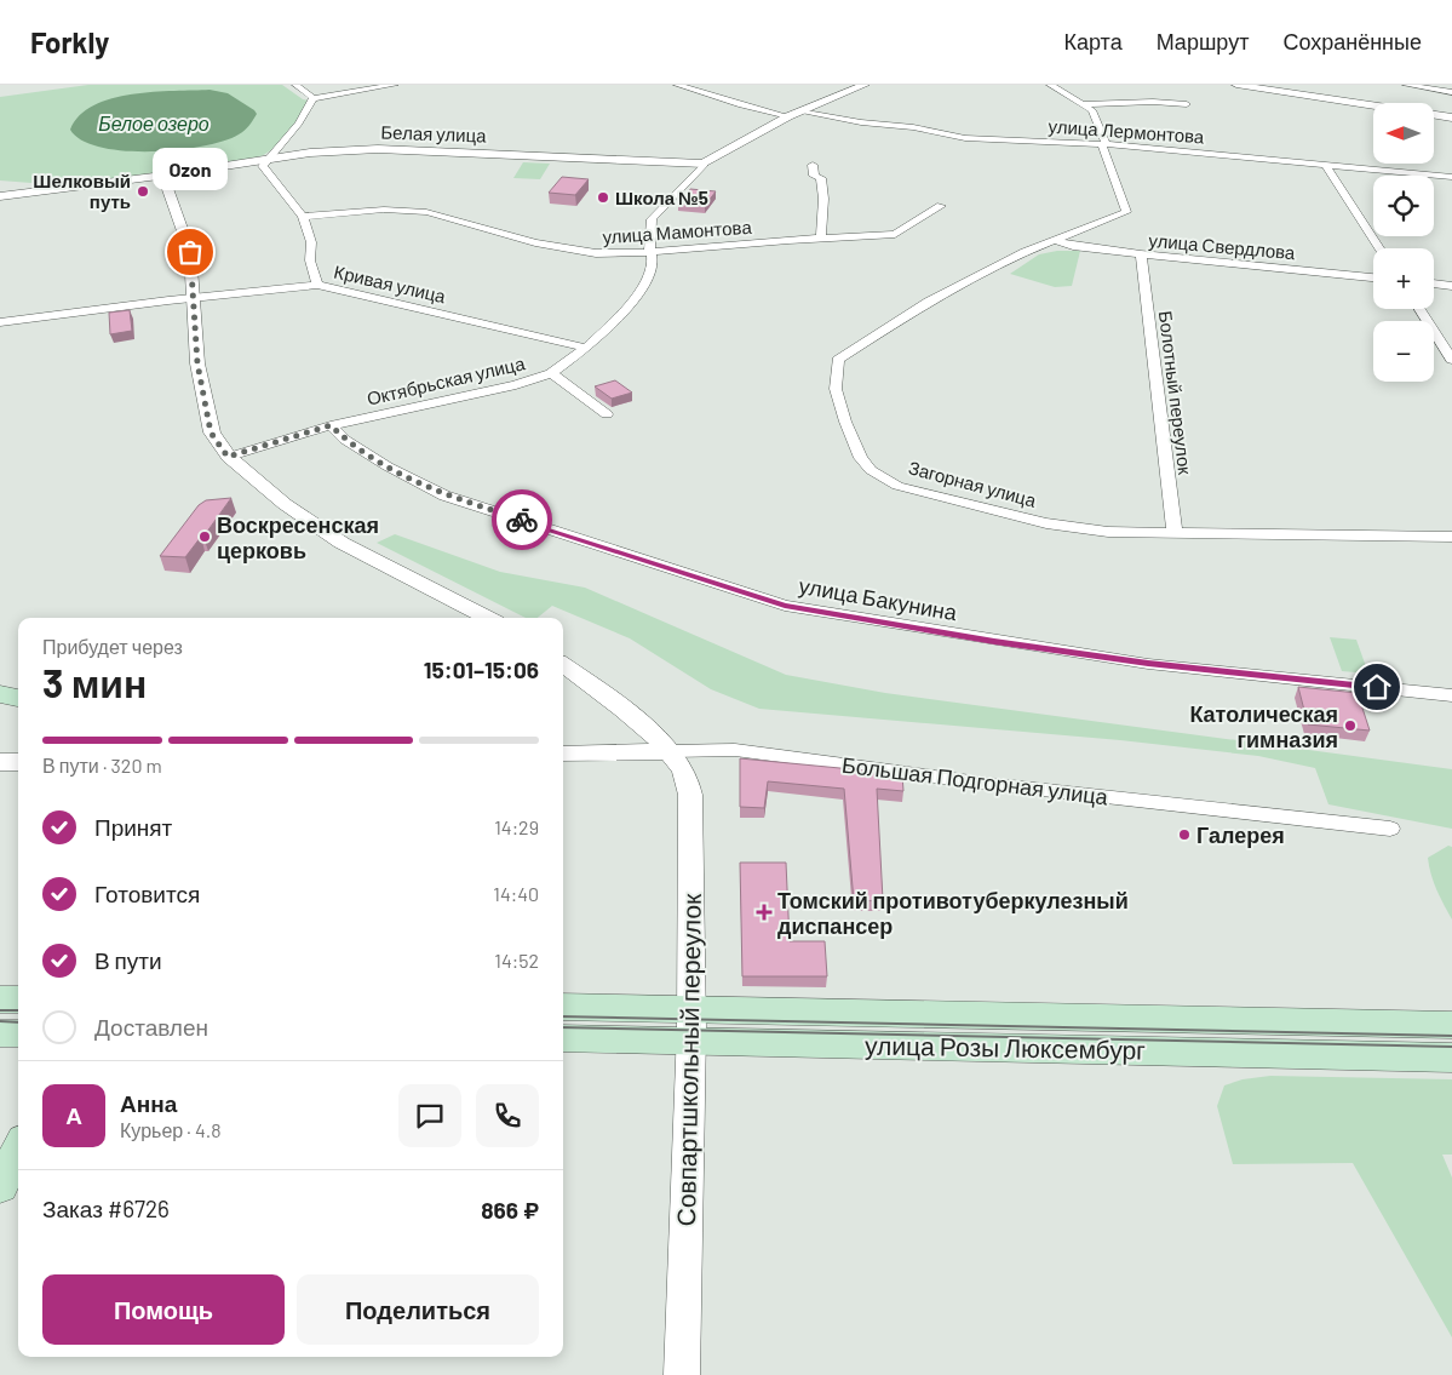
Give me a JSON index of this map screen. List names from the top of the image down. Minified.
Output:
{"streets":{"main road":["улица Розы Люксембург"],"street":["улица Лермонтова","Белая улица","улица Мамонтова","улица Свердлова","Кривая улица","Октябрьская улица","Болотный переулок","Загорная улица","улица Бакунина","Большая Подгорная улица","Совпартшкольный переулок"]},"crossings":[["улица Лермонтова","Октябрьская улица"],["улица Лермонтова","Загорная улица"],["Белая улица","Кривая улица"],["Белая улица","Октябрьская улица"],["улица Мамонтова","Кривая улица"],["улица Мамонтова","Октябрьская улица"],["улица Свердлова","Болотный переулок"],["улица Свердлова","Загорная улица"],["Кривая улица","Октябрьская улица"],["Октябрьская улица","улица Бакунина"],["Болотный переулок","Загорная улица"],["Большая Подгорная улица","Совпартшкольный переулок"],["улица Розы Люксембург","Совпартшкольный переулок"]],"water":["Белое озеро"],"places":{"other":["Шелковый путь","Школа №5","Ozon","Воскресенская церковь","Католическая гимназия","Галерея"],"health":["Томский противотуберкулезный диспансер"]},"north":"left","page":{"header":"Forkly","nav":["Карта","Маршрут","Сохранённые"],"map_buttons":["+","−"],"bubble":"Ozon","heading":["3 мин","Прибудет через","15:01–15:06"],"panel":["Анна","Курьер · 4.8","Заказ #6726","866 ₽"],"bar":"В пути · 320 m","list":[["Принят","14:29"],["Готовится","14:40"],["В пути","14:52"],"Доставлен"],"round":"А","buttons":["Помощь","Поделиться"]}}
